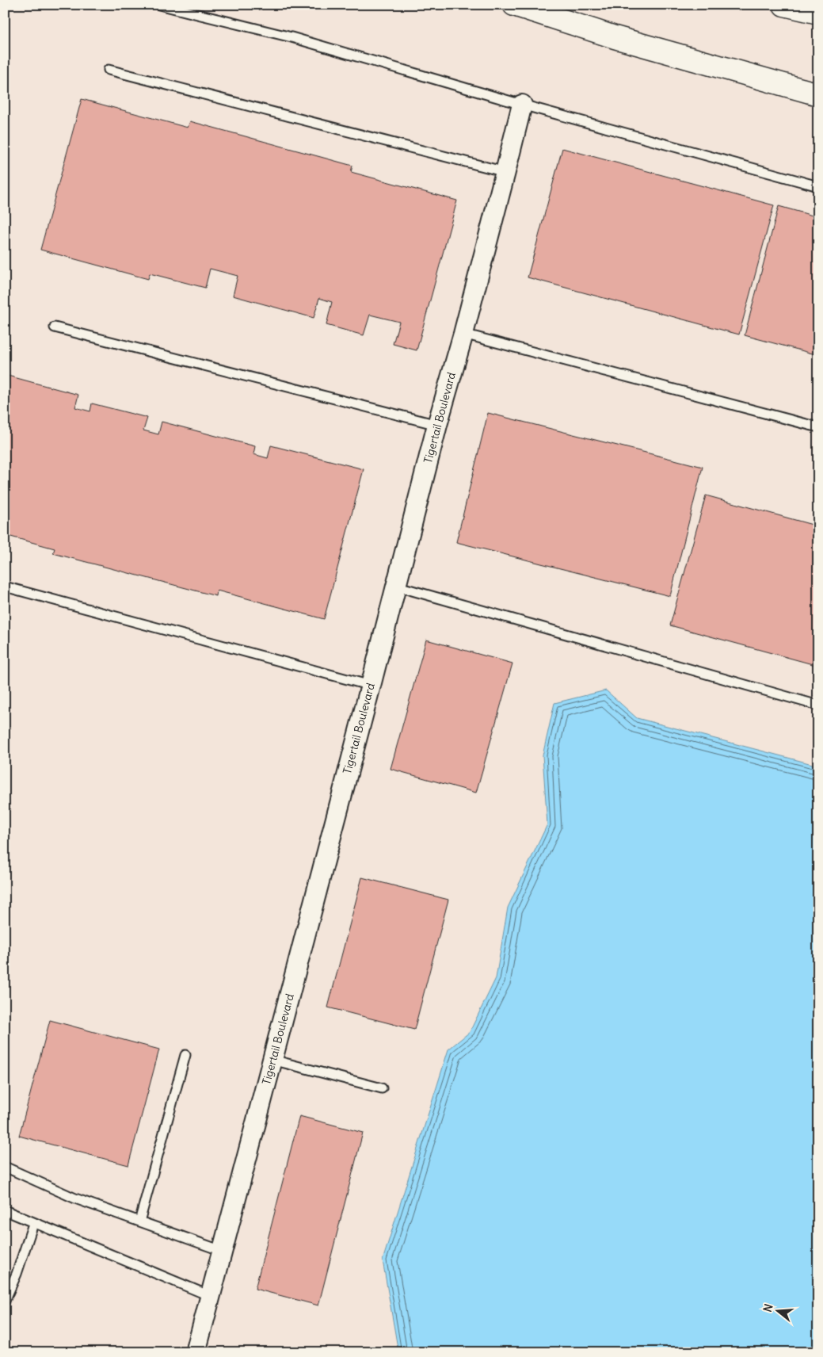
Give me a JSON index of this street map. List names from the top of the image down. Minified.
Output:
{"streets":{"street":["Tigertail Boulevard"]},"north":"left"}
